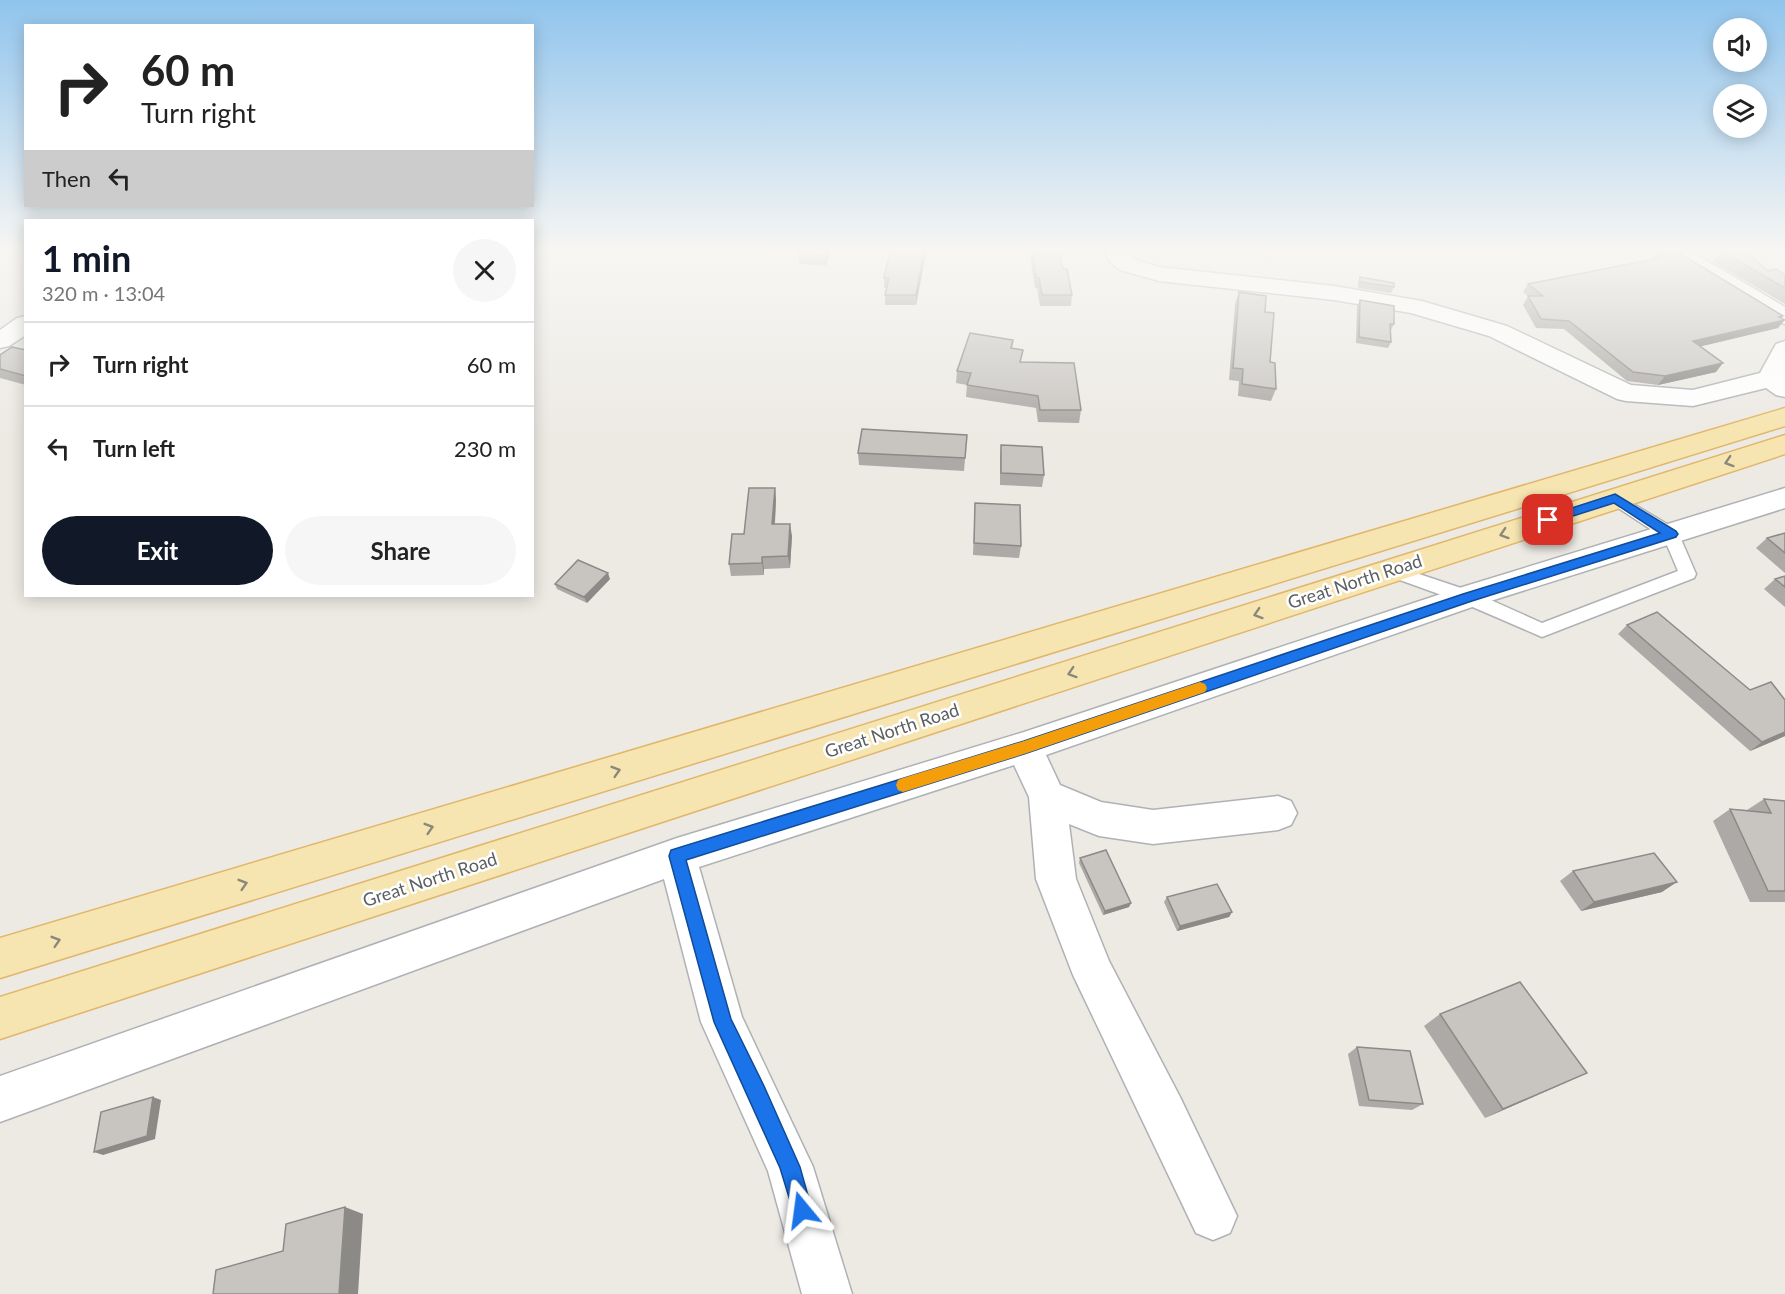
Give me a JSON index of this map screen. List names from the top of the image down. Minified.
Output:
{"streets":{"main road":["Great North Road"]},"page":{"turn":["60 m","Turn right"],"then":"Then","heading":["1 min","320 m · 13:04"],"list":[{"name":"Turn right","value":"60 m"},{"name":"Turn left","value":"230 m"}],"buttons":["Exit","Share"]}}
